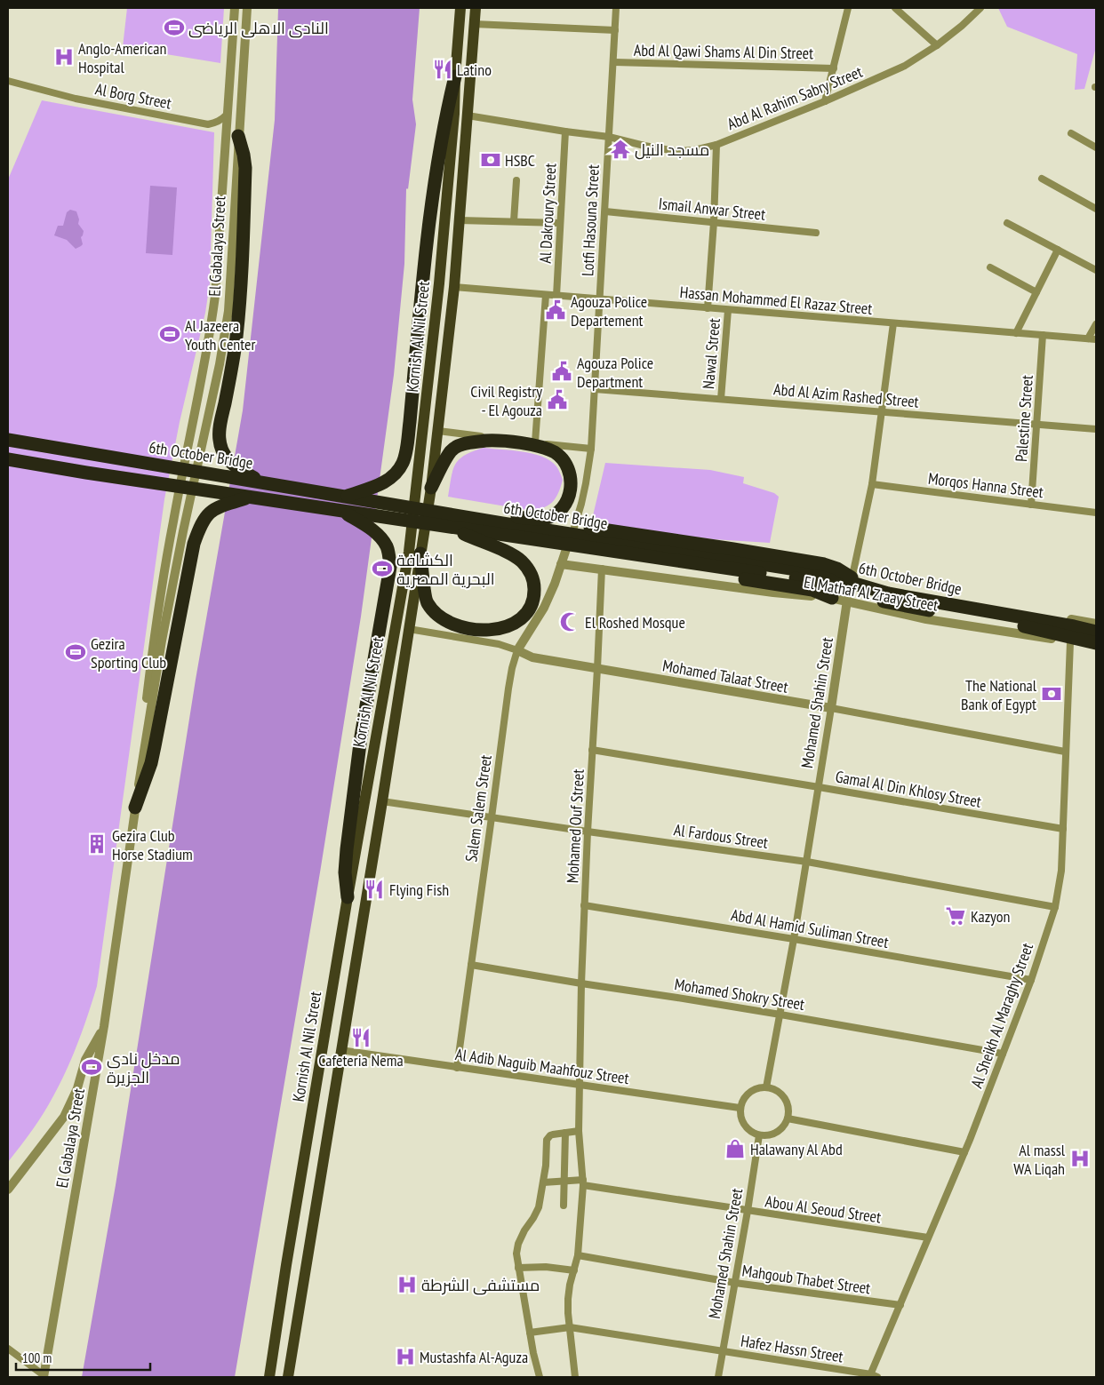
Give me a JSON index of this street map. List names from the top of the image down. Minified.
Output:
{"streets":{"highway":["6th October Bridge"],"main road":["Kornish Al Nil Street"],"street":["Abd Al Qawi Shams Al Din Street","Al Borg Street","Abd Al Rahim Sabry Street","Ismail Anwar Street","Al Dakroury Street","Lotfi Hasouna Street","El Gabalaya Street","Hassan Mohammed El Razaz Street","Nawal Street","Abd Al Azim Rashed Street","Palestine Street","Morqos Hanna Street","El Mathaf Al Zraay Street","Mohamed Talaat Street","Mohamed Shahin Street","Gamal Al Din Khlosy Street","Salem Salem Street","Mohamed Ouf Street","Al Fardous Street","Abd Al Hamid Suliman Street","Mohamed Shokry Street","Al Sheikh Al Maraghy Street","Al Adib Naguib Maahfouz Street","Abou Al Seoud Street","Mahgoub Thabet Street","Hafez Hassn Street"]},"crossings":[["Abd Al Qawi Shams Al Din Street","Lotfi Hasouna Street"],["Al Borg Street","El Gabalaya Street"],["Abd Al Rahim Sabry Street","Al Dakroury Street"],["Abd Al Rahim Sabry Street","Lotfi Hasouna Street"],["Abd Al Rahim Sabry Street","Kornish Al Nil Street"],["Ismail Anwar Street","Lotfi Hasouna Street"],["Al Dakroury Street","Hassan Mohammed El Razaz Street"],["Lotfi Hasouna Street","Hassan Mohammed El Razaz Street"],["Lotfi Hasouna Street","Abd Al Azim Rashed Street"],["Lotfi Hasouna Street","El Mathaf Al Zraay Street"],["Lotfi Hasouna Street","Salem Salem Street"],["Hassan Mohammed El Razaz Street","Kornish Al Nil Street"],["Hassan Mohammed El Razaz Street","Nawal Street"],["Hassan Mohammed El Razaz Street","Palestine Street"],["Hassan Mohammed El Razaz Street","Mohamed Shahin Street"],["Kornish Al Nil Street","Mohamed Talaat Street"],["Kornish Al Nil Street","Al Fardous Street"],["Kornish Al Nil Street","Al Adib Naguib Maahfouz Street"],["Nawal Street","Abd Al Azim Rashed Street"],["Abd Al Azim Rashed Street","Palestine Street"],["Abd Al Azim Rashed Street","Mohamed Shahin Street"],["Palestine Street","Morqos Hanna Street"],["Morqos Hanna Street","Mohamed Shahin Street"],["El Mathaf Al Zraay Street","Mohamed Shahin Street"],["El Mathaf Al Zraay Street","Salem Salem Street"],["El Mathaf Al Zraay Street","Mohamed Ouf Street"],["El Mathaf Al Zraay Street","Al Sheikh Al Maraghy Street"],["Mohamed Talaat Street","Mohamed Shahin Street"],["Mohamed Talaat Street","Salem Salem Street"],["Mohamed Talaat Street","Mohamed Ouf Street"],["Mohamed Talaat Street","Al Sheikh Al Maraghy Street"],["Mohamed Shahin Street","Gamal Al Din Khlosy Street"],["Mohamed Shahin Street","Al Fardous Street"],["Mohamed Shahin Street","Abd Al Hamid Suliman Street"],["Mohamed Shahin Street","Mohamed Shokry Street"],["Mohamed Shahin Street","Al Adib Naguib Maahfouz Street"],["Mohamed Shahin Street","Abou Al Seoud Street"],["Mohamed Shahin Street","Mahgoub Thabet Street"],["Mohamed Shahin Street","Hafez Hassn Street"],["Gamal Al Din Khlosy Street","Mohamed Ouf Street"],["Gamal Al Din Khlosy Street","Al Sheikh Al Maraghy Street"],["Salem Salem Street","Al Fardous Street"],["Salem Salem Street","Mohamed Shokry Street"],["Salem Salem Street","Al Adib Naguib Maahfouz Street"],["Mohamed Ouf Street","Al Fardous Street"],["Mohamed Ouf Street","Abd Al Hamid Suliman Street"],["Mohamed Ouf Street","Mohamed Shokry Street"],["Mohamed Ouf Street","Al Adib Naguib Maahfouz Street"],["Mohamed Ouf Street","Abou Al Seoud Street"],["Mohamed Ouf Street","Mahgoub Thabet Street"],["Mohamed Ouf Street","Hafez Hassn Street"],["Al Fardous Street","Al Sheikh Al Maraghy Street"],["Abd Al Hamid Suliman Street","Al Sheikh Al Maraghy Street"],["Mohamed Shokry Street","Al Sheikh Al Maraghy Street"],["Al Sheikh Al Maraghy Street","Abou Al Seoud Street"],["Al Sheikh Al Maraghy Street","Mahgoub Thabet Street"],["Al Sheikh Al Maraghy Street","Hafez Hassn Street"]],"places":{"sports":["النادى الاهلى الرياضى","Al Jazeera Youth Center","الكشافة البحرية المصرية","Gezira Sporting Club","مدخل نادى الجزيرة"],"hospital":["Anglo-American Hospital","Al massl WA Liqah","مستشفى الشرطة","Mustashfa Al-Aguza"],"restaurant":["Latino","Flying Fish","Cafeteria Nema"],"temple":["مسجد النيل"],"bank":["HSBC","The National Bank of Egypt"],"public building":["Agouza Police Departement","Agouza Police Department","Civil Registry - El Agouza"],"mosque":["El Roshed Mosque"],"building":["Gezira Club Horse Stadium"],"supermarket":["Kazyon"],"shop":["Halawany Al Abd"]},"scale_bar":"100 m"}
